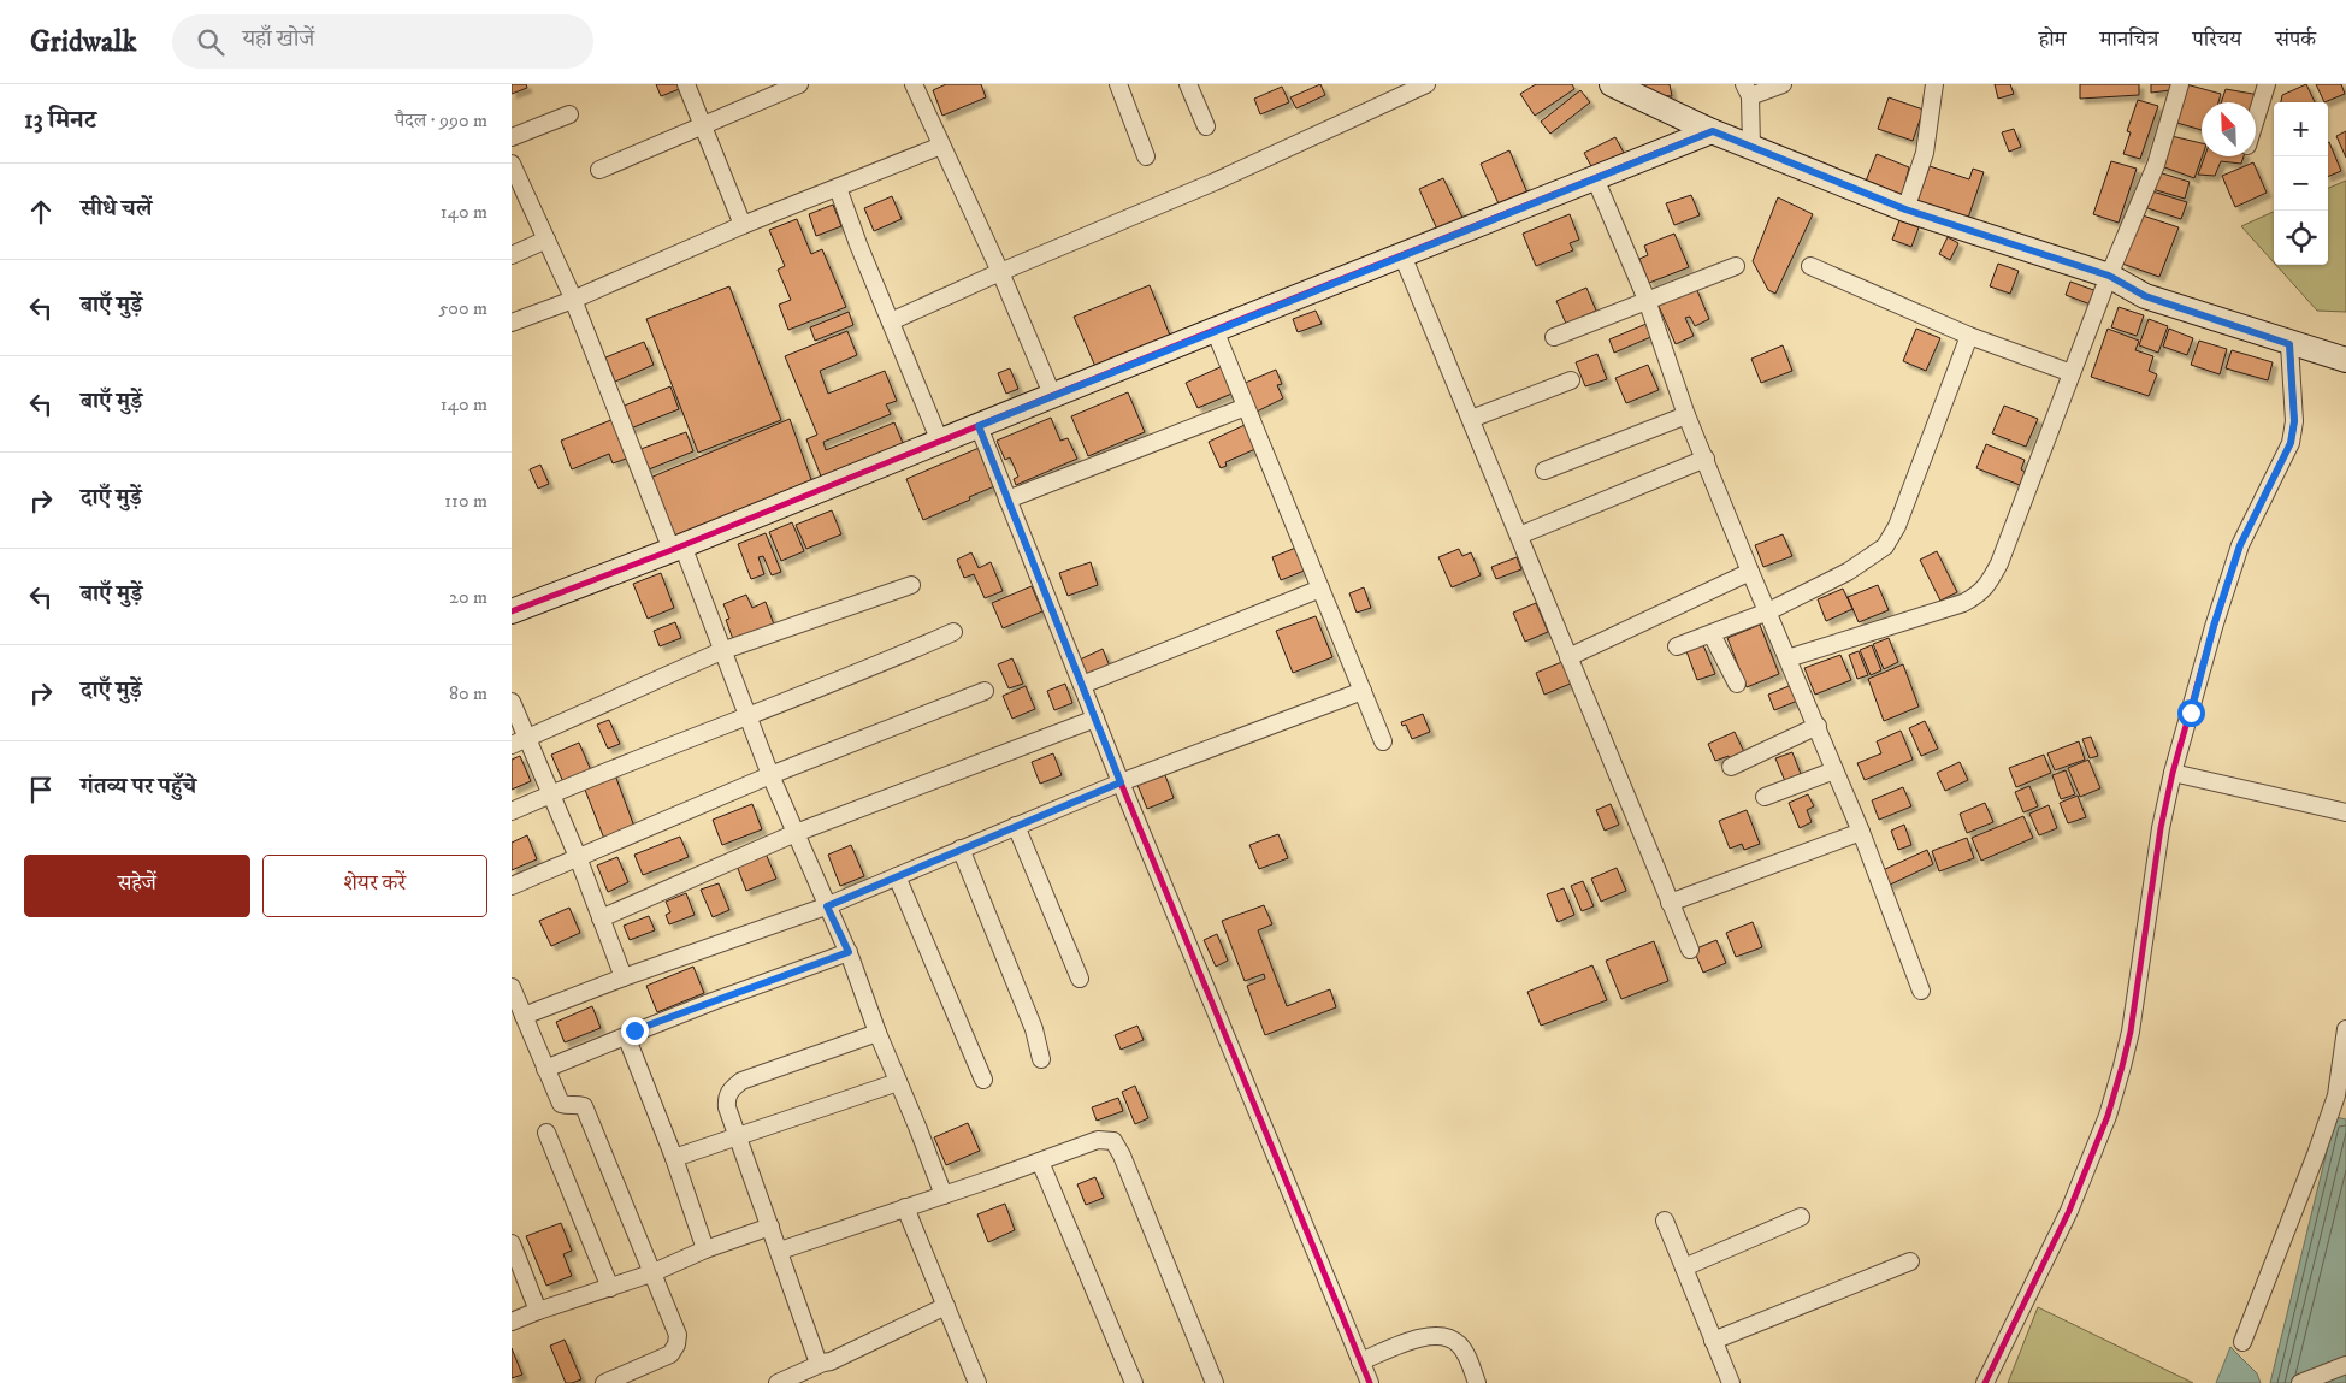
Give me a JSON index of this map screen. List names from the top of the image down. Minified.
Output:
{"north":"top left","page":{"header":"Gridwalk","search":"यहाँ खोजें","nav":["होम","मानचित्र","परिचय","संपर्क"],"heading":["13 मिनट","पैदल · 990 m"],"map_buttons":["+","−"],"list":[["सीधे चलें","140 m"],["बाएँ मुड़ें","500 m"],["बाएँ मुड़ें","140 m"],["दाएँ मुड़ें","110 m"],["बाएँ मुड़ें","20 m"],["दाएँ मुड़ें","80 m"],"गंतव्य पर पहुँचे"],"buttons":["सहेजें","शेयर करें"]}}
